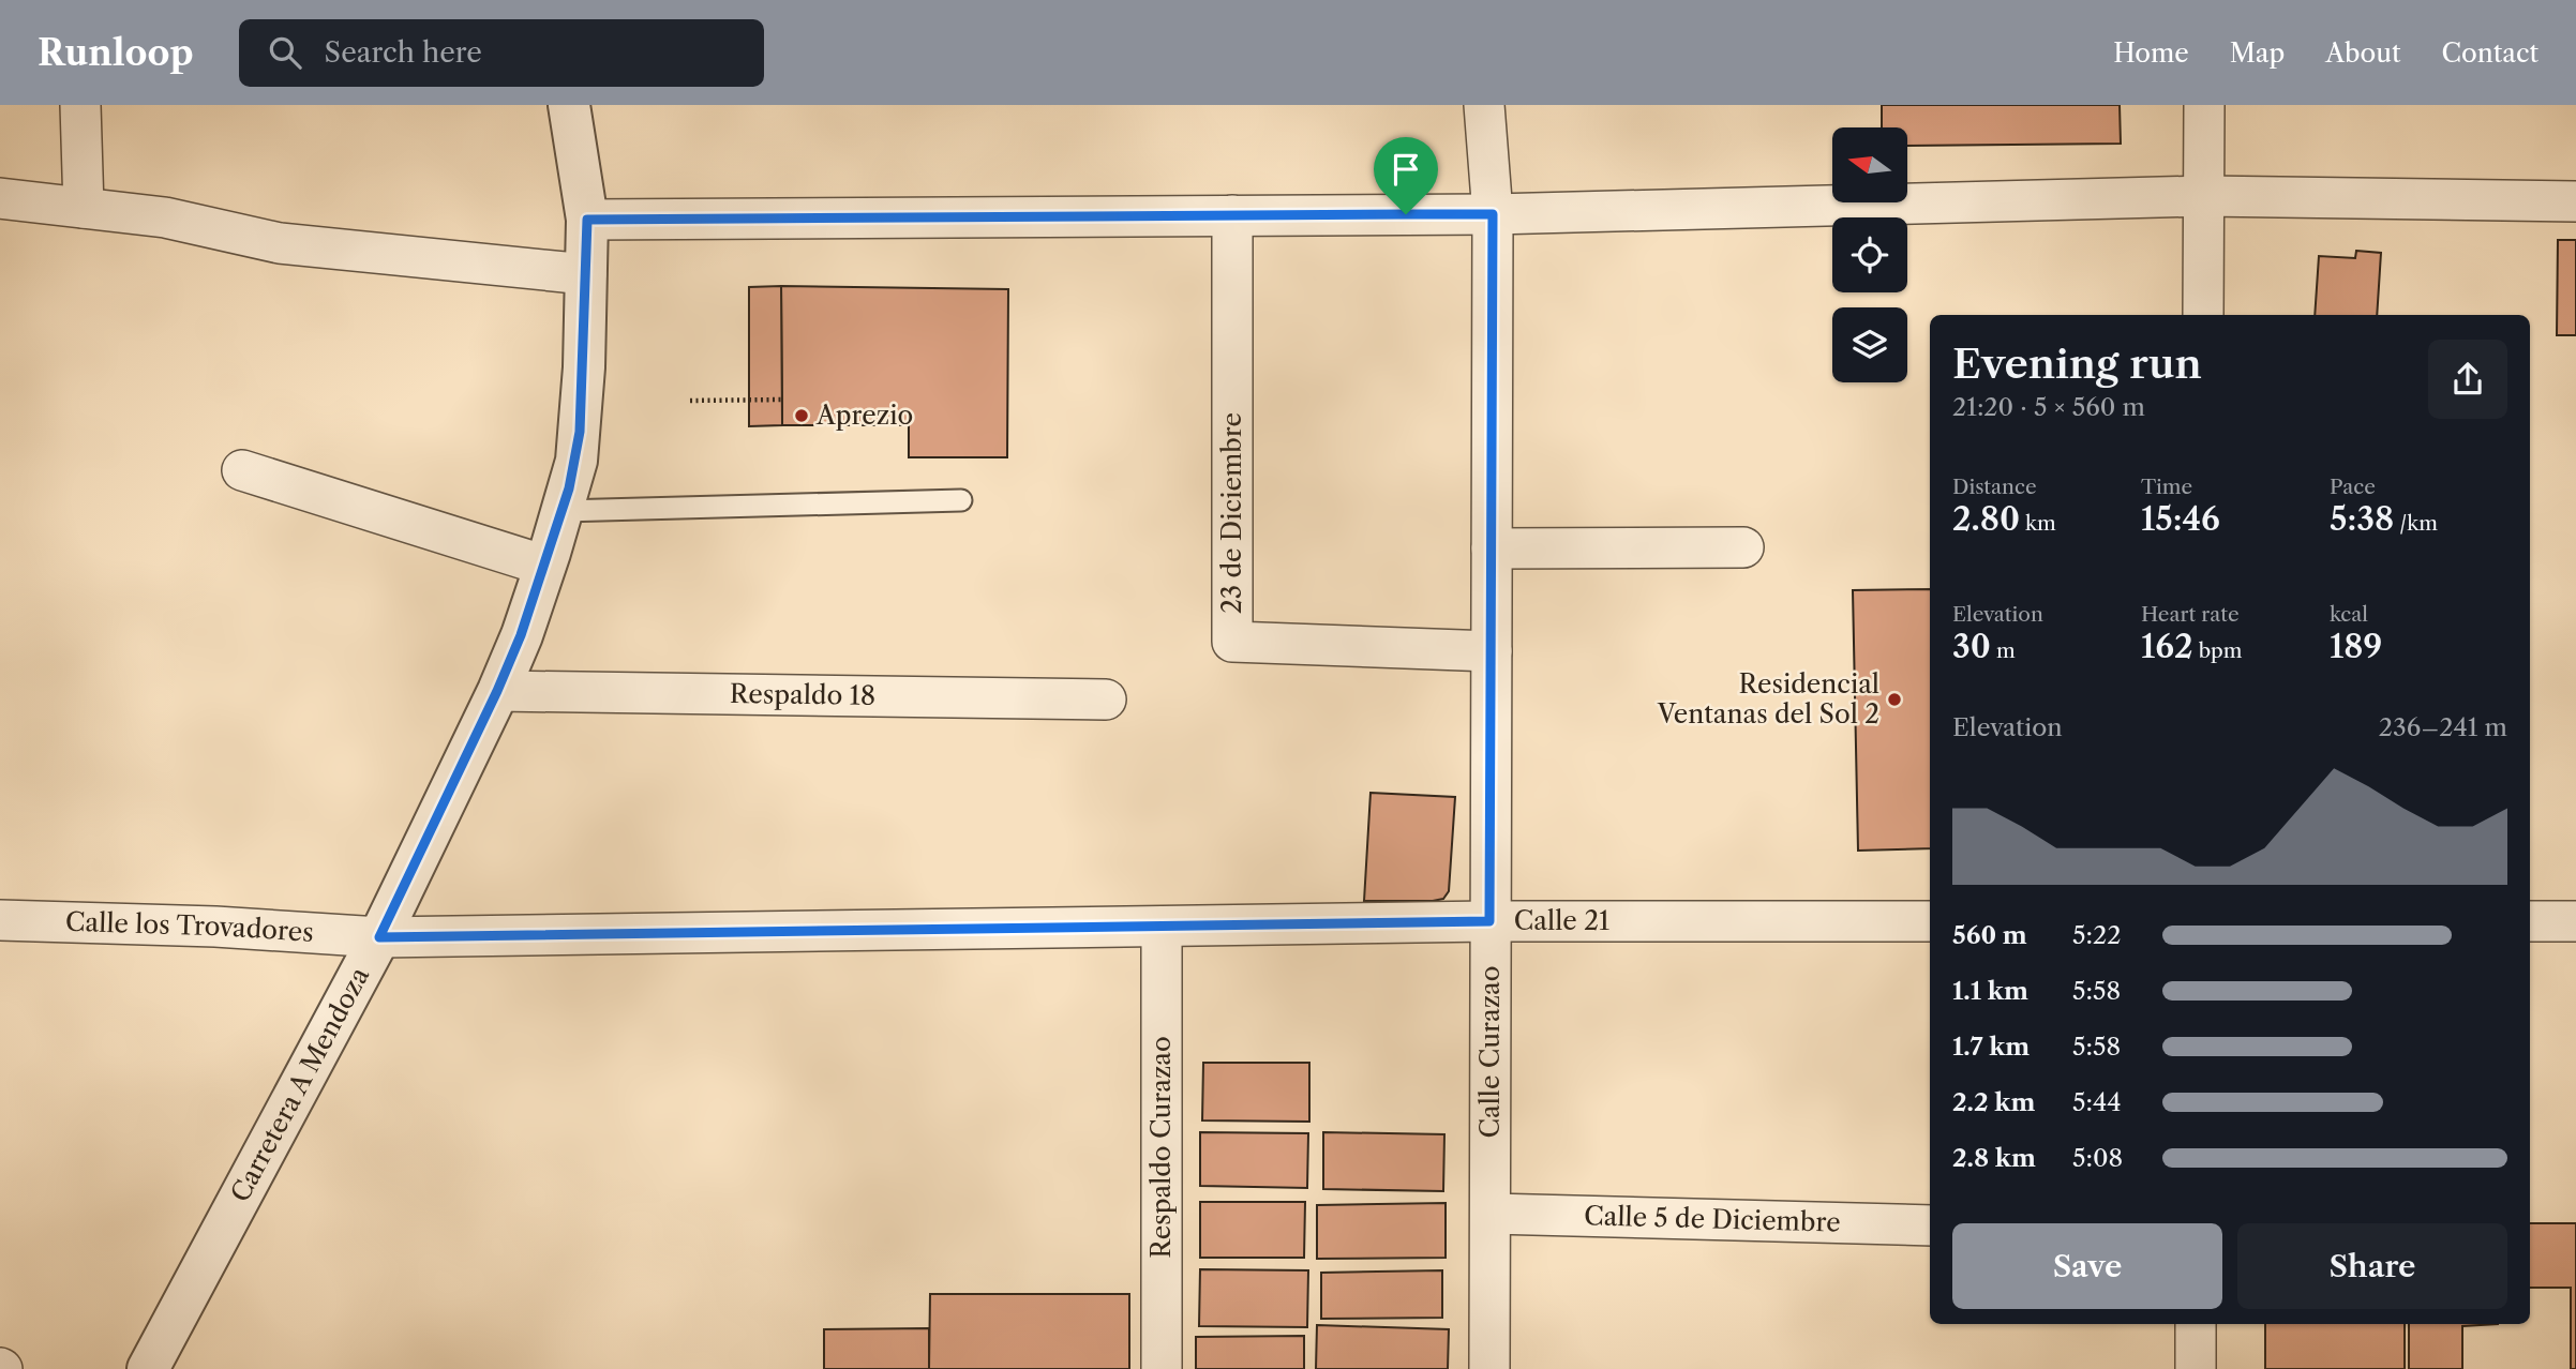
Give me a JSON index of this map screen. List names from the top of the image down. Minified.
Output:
{"streets":{"street":["23 de Diciembre","Respaldo 18","Calle 21","Calle los Trovadores","Calle Curazao","Carretera A Mendoza","Respaldo Curazao","Calle 5 de Diciembre"]},"crossings":[["23 de Diciembre","Calle Curazao"],["Respaldo 18","Carretera A Mendoza"],["Calle 21","Calle los Trovadores"],["Calle 21","Calle Curazao"],["Calle 21","Carretera A Mendoza"],["Calle 21","Respaldo Curazao"],["Calle los Trovadores","Carretera A Mendoza"],["Calle Curazao","Calle 5 de Diciembre"]],"places":["Aprezio","Residencial Ventanas del Sol 2"],"north":"left","page":{"header":"Runloop","search":"Search here","nav":["Home","Map","About","Contact"],"heading":["Evening run","21:20 · 5 × 560 m"],"stats":[["Distance","2.80 km"],["Time","15:46"],["Pace","5:38 /km"],["Elevation","30 m"],["Heart rate","162 bpm"],["kcal","189"]],"chart":["Elevation","236–241 m"],"list":[{"name":"560 m","note":"5:22"},{"name":"1.1 km","note":"5:58"},{"name":"1.7 km","note":"5:58"},{"name":"2.2 km","note":"5:44"},{"name":"2.8 km","note":"5:08"}],"buttons":["Save","Share"]}}
